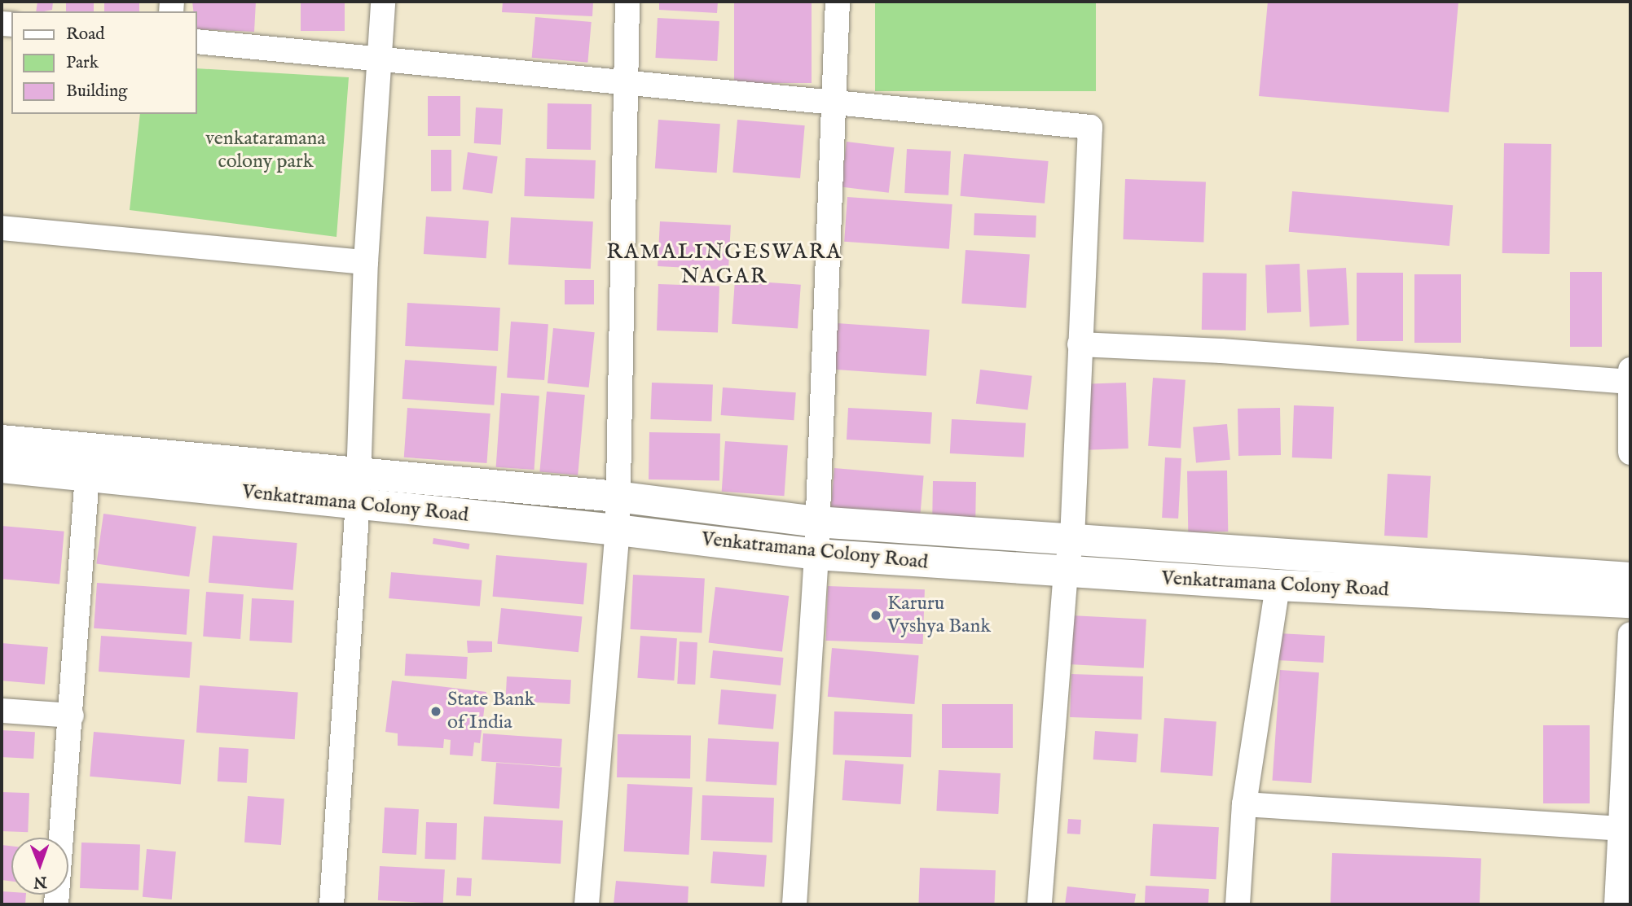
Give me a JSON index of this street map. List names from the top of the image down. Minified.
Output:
{"streets":{"main road":["Venkatramana Colony Road"]},"districts":["RAMALINGESWARA NAGAR"],"parks":["venkataramana colony park"],"places":["Karuru Vyshya Bank","State Bank of India"],"legend":["Road","Park","Building"],"north":"bottom"}
